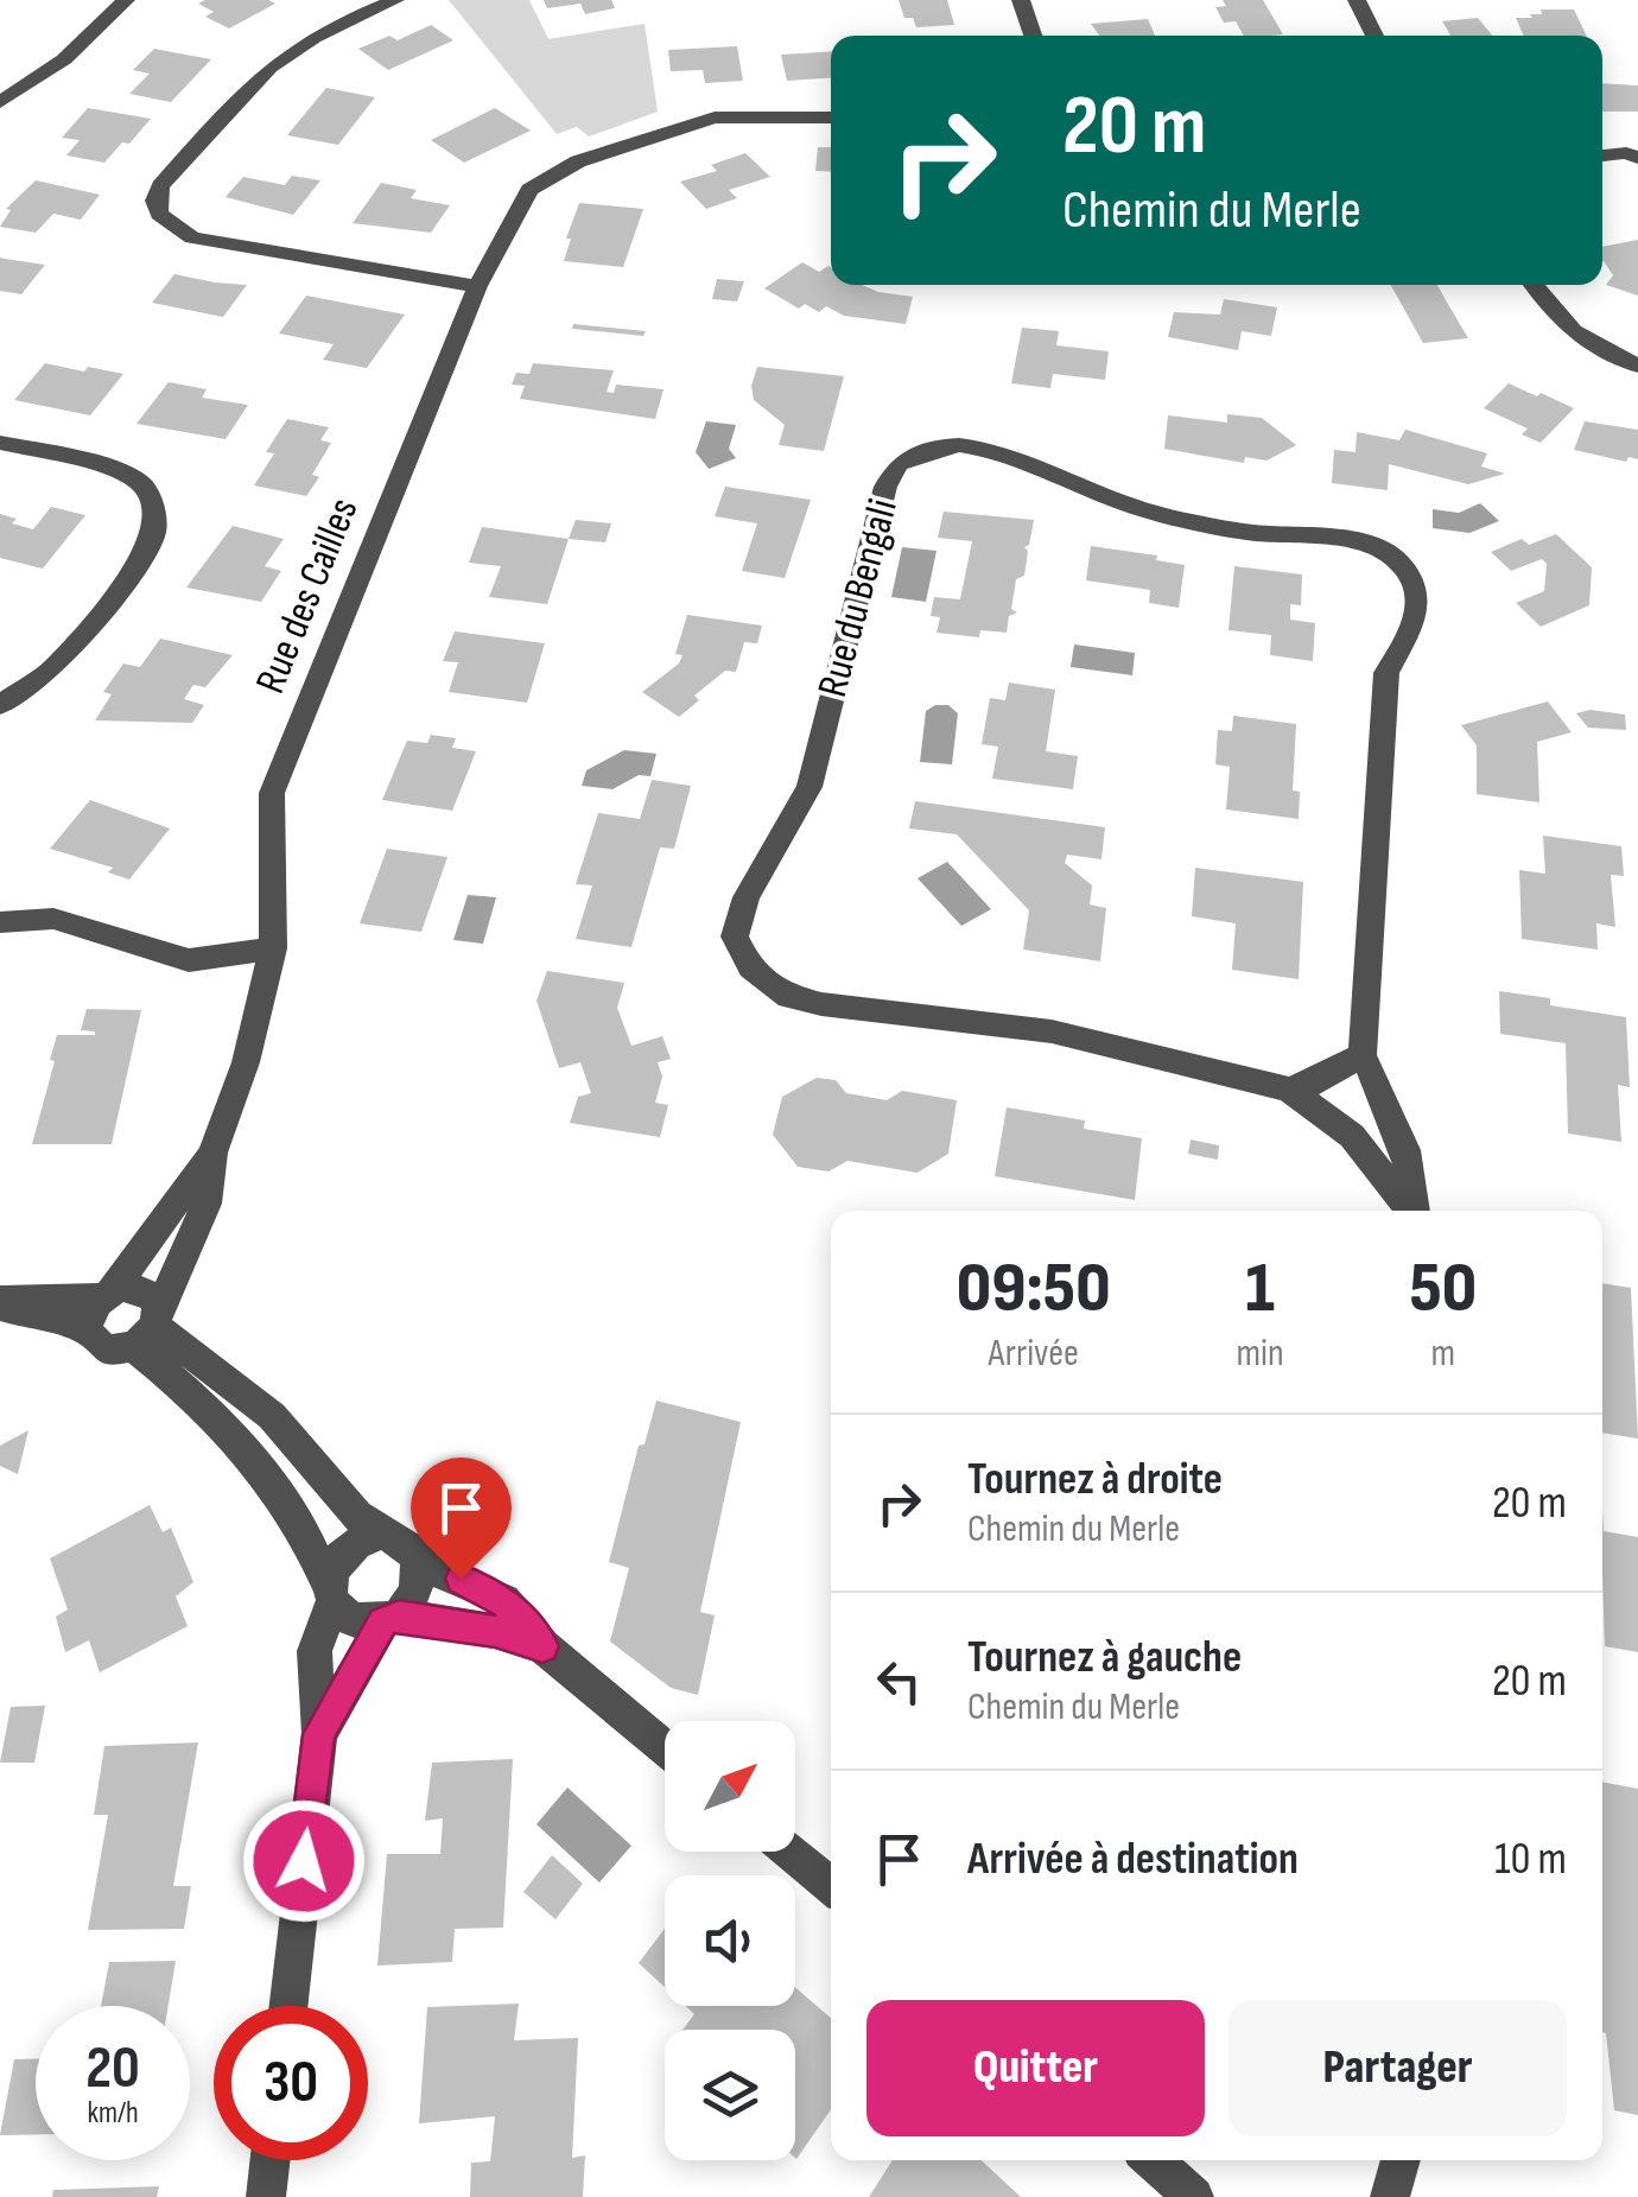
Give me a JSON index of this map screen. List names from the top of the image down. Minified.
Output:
{"streets":{"street":["Rue des Cailles","Rue du Bengali"]},"north":"top right","page":{"turn":["20 m","Chemin du Merle"],"eta":["09:50","Arrivée","1","min","50","m"],"list":[{"name":"Tournez à droite","note":"Chemin du Merle","value":"20 m"},{"name":"Tournez à gauche","note":"Chemin du Merle","value":"20 m"},{"name":"Arrivée à destination","value":"10 m"}],"buttons":["Quitter","Partager"],"speed":"20 km/h","limit":"30"}}
